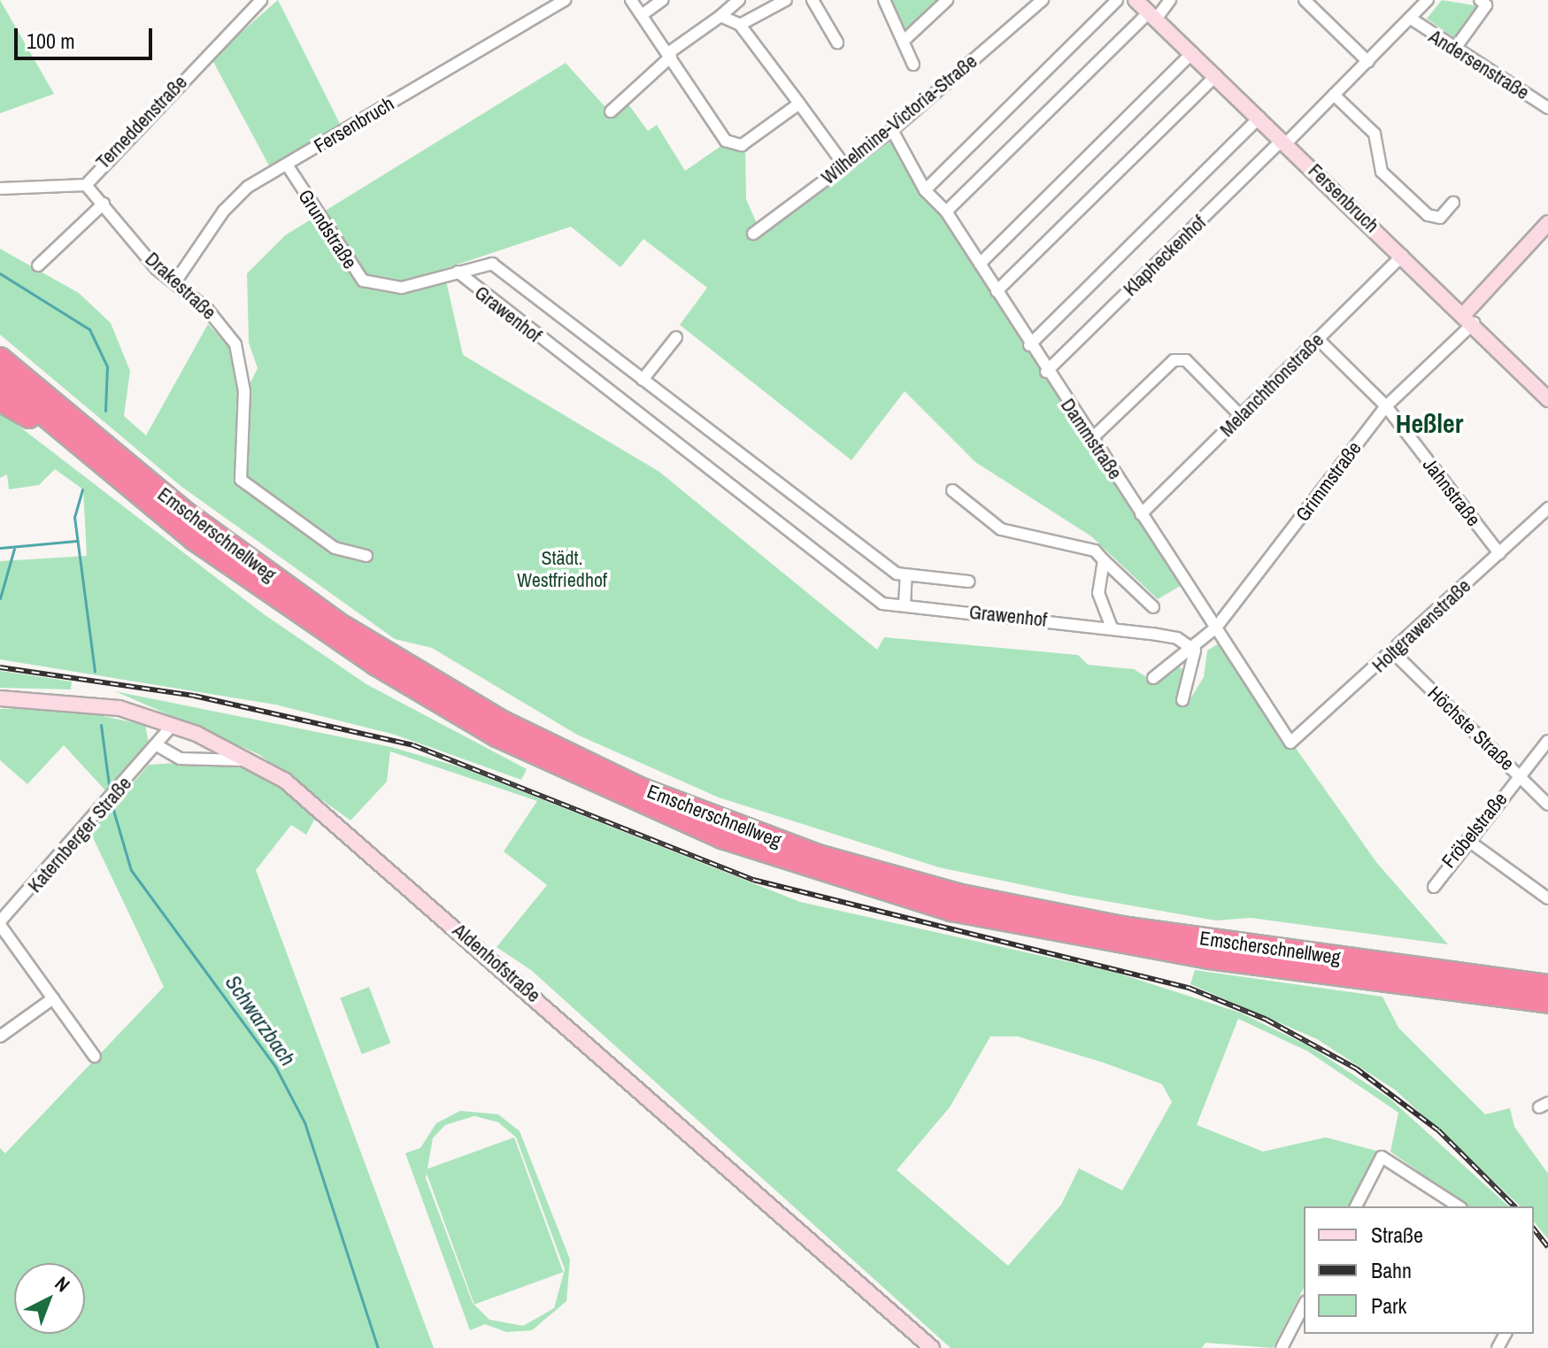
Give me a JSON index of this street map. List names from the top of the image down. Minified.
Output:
{"streets":{"highway":["Emscherschnellweg"],"street":["Andersenstraße","Wilhelmine-Victoria-Straße","Terneddenstraße","Fersenbruch","Grundstraße","Klapheckenhof","Drakestraße","Grawenhof","Melanchthonstraße","Dammstraße","Grimmstraße","Jahnstraße","Holtgrawenstraße","Höchste Straße","Fröbelstraße","Katernberger Straße","Aldenhofstraße"]},"crossings":[["Andersenstraße","Klapheckenhof"],["Wilhelmine-Victoria-Straße","Dammstraße"],["Terneddenstraße","Drakestraße"],["Fersenbruch","Grundstraße"],["Fersenbruch","Klapheckenhof"],["Fersenbruch","Drakestraße"],["Fersenbruch","Melanchthonstraße"],["Fersenbruch","Grimmstraße"],["Grundstraße","Grawenhof"],["Klapheckenhof","Dammstraße"],["Grawenhof","Grimmstraße"],["Melanchthonstraße","Dammstraße"],["Melanchthonstraße","Jahnstraße"],["Dammstraße","Grimmstraße"],["Dammstraße","Holtgrawenstraße"],["Grimmstraße","Jahnstraße"],["Jahnstraße","Holtgrawenstraße"],["Holtgrawenstraße","Höchste Straße"],["Höchste Straße","Fröbelstraße"],["Katernberger Straße","Aldenhofstraße"]],"districts":["Heßler"],"water":["Schwarzbach"],"parks":["Städt. Westfriedhof"],"legend":["Straße","Bahn","Park"],"scale_bar":"100 m","north":"top right"}
